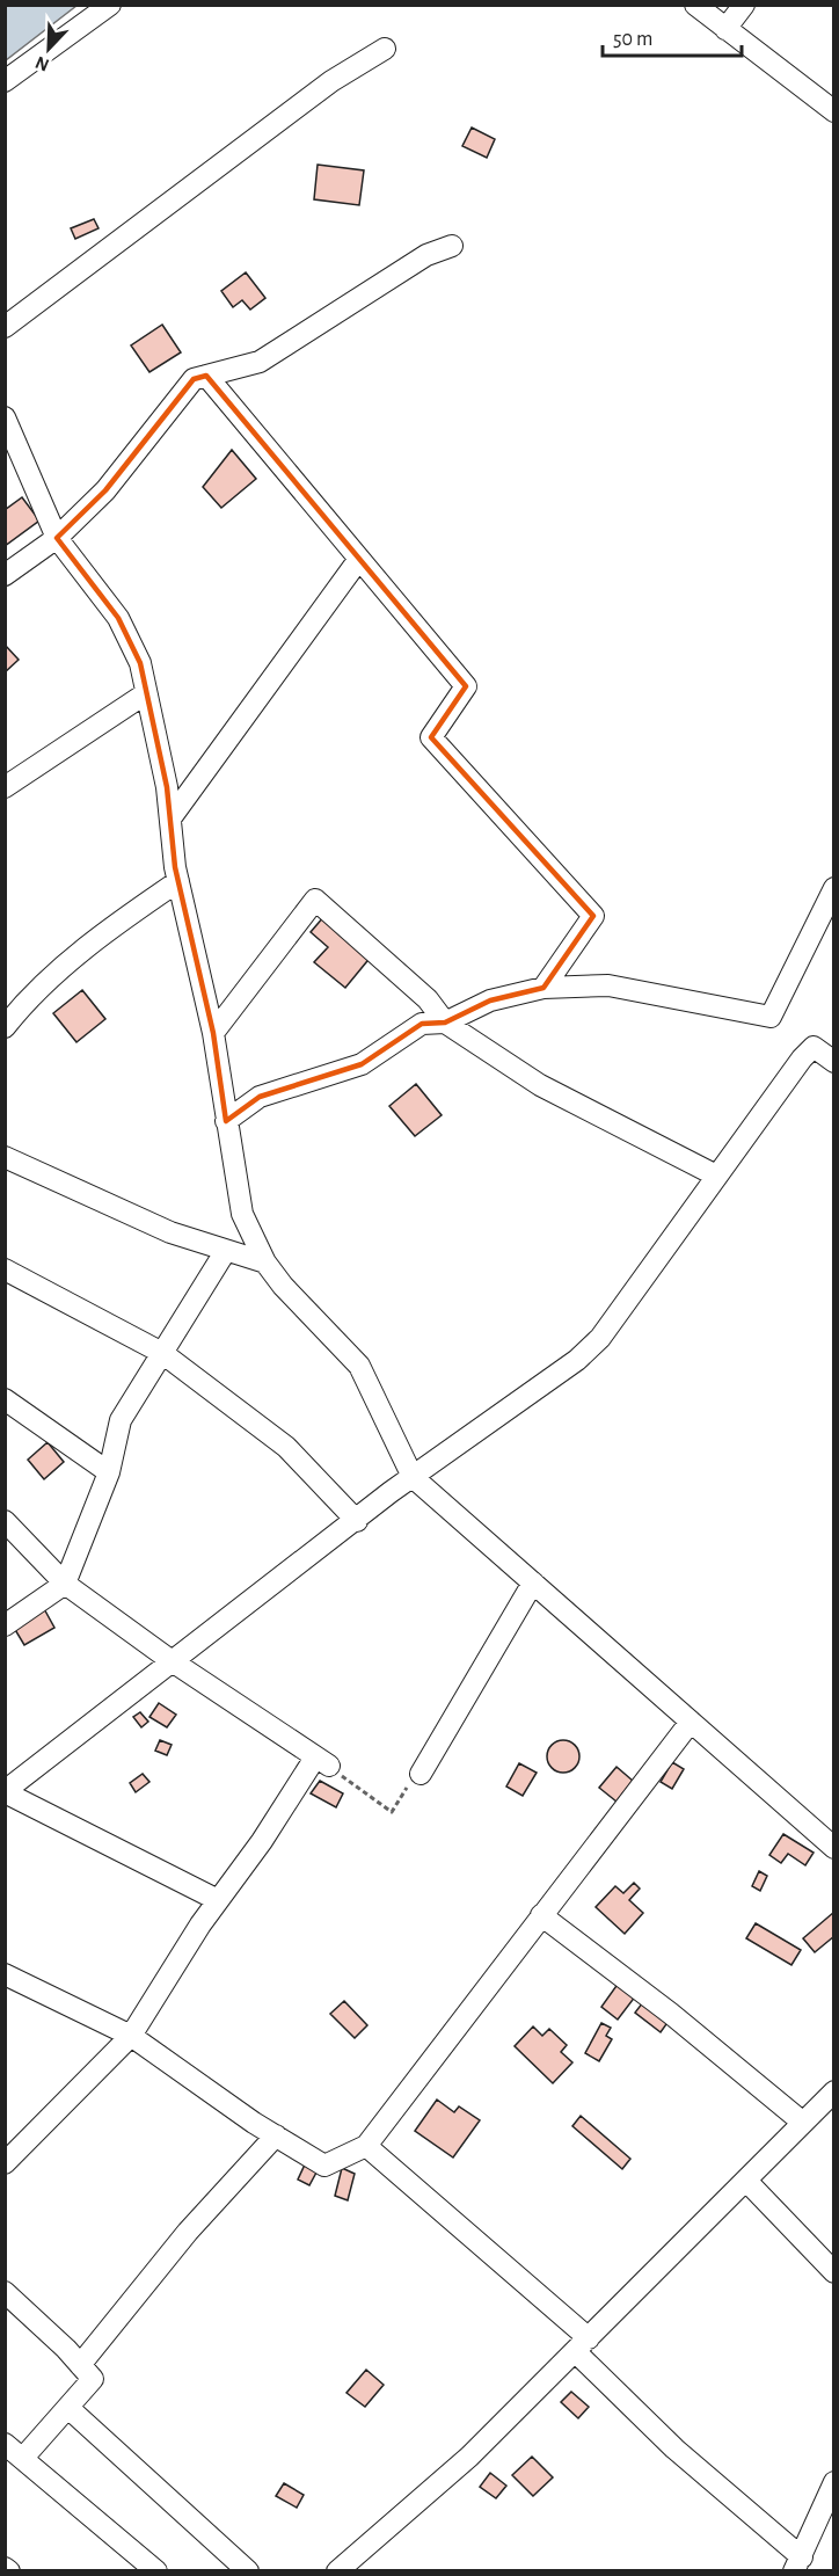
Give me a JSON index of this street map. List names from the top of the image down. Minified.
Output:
{"scale_bar":"50 m","north":"bottom left"}
